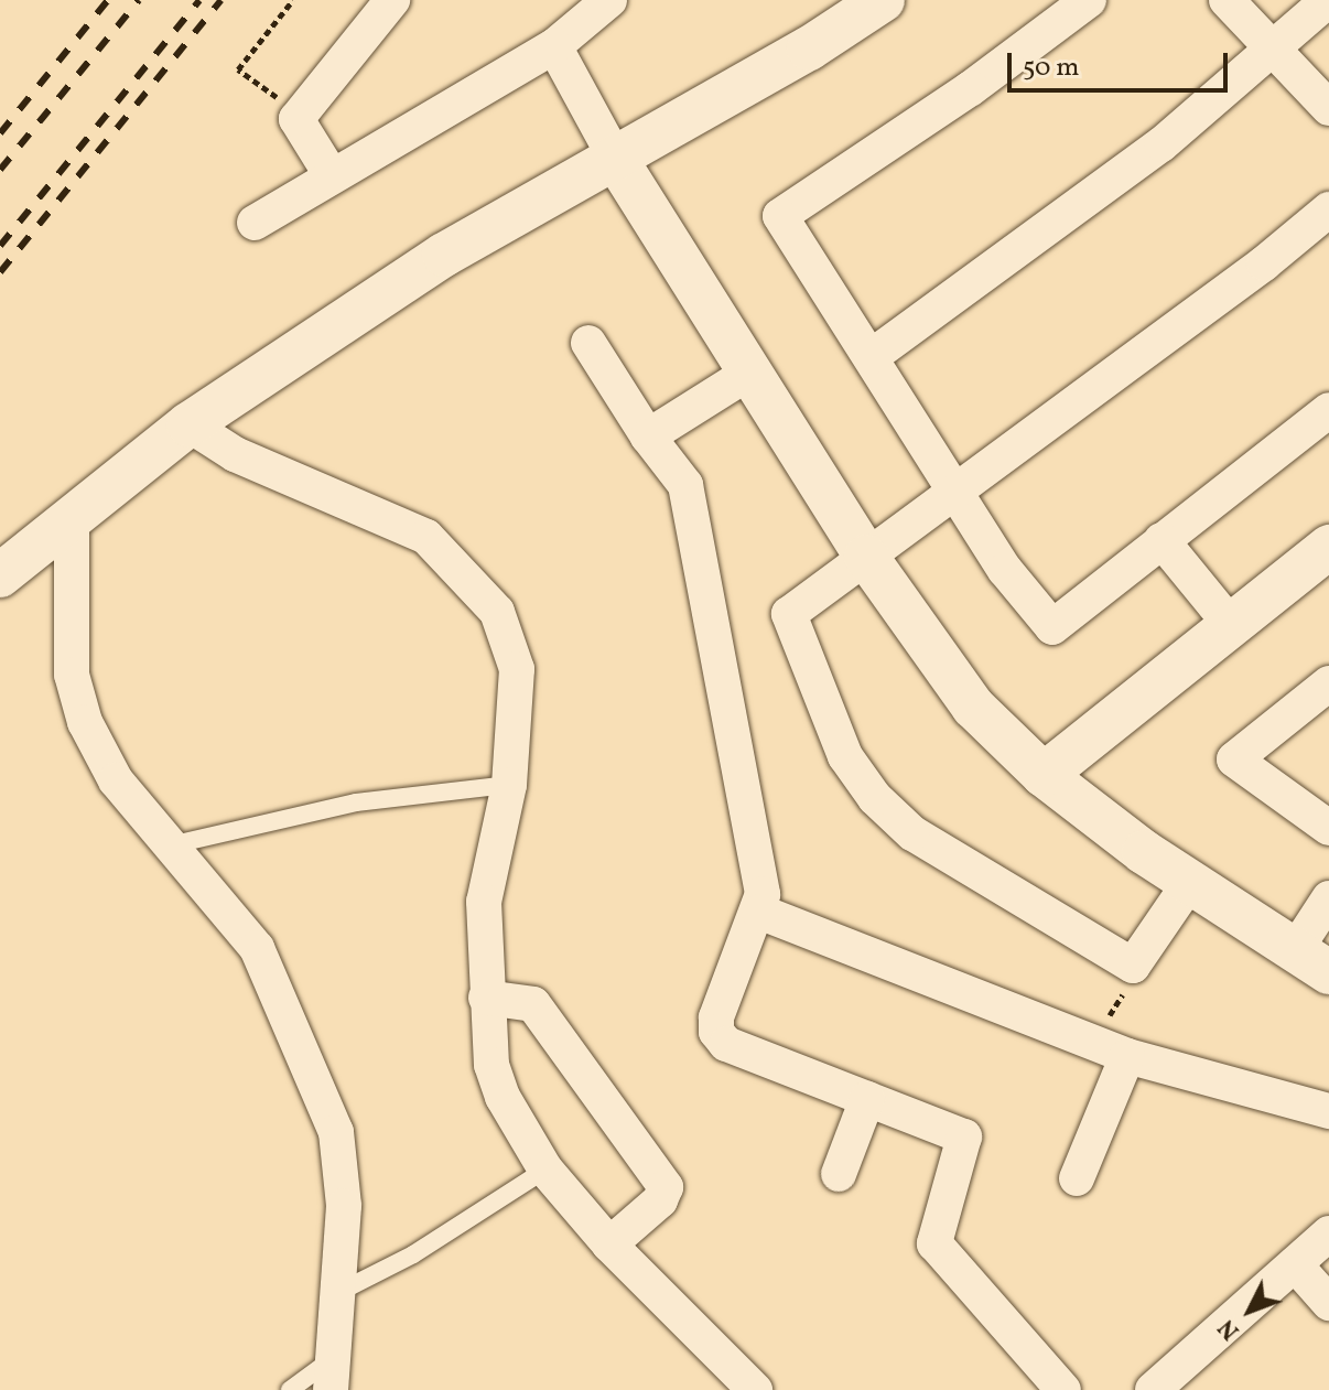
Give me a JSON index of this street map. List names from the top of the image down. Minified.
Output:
{"scale_bar":"50 m","north":"bottom left"}
